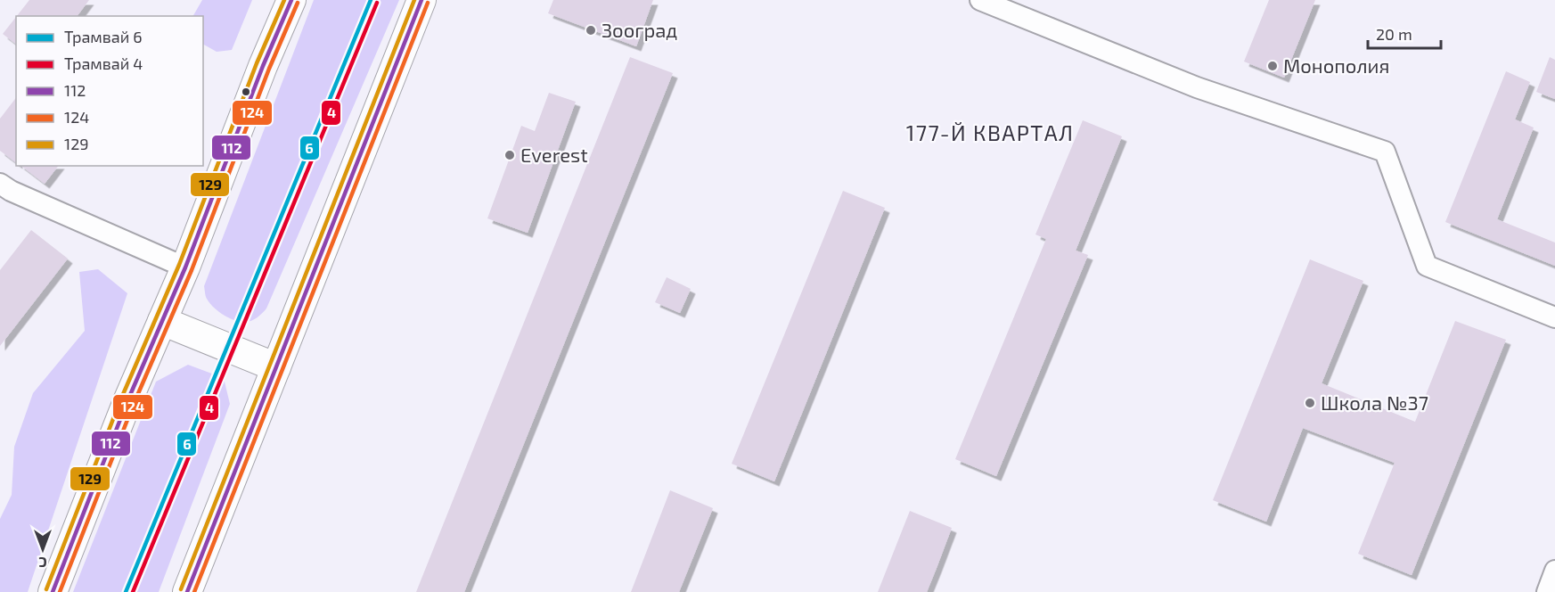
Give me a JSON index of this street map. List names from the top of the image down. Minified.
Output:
{"districts":["177-Й КВАРТАЛ"],"places":["Зооград","Монополия","Everest","Школа №37"],"lines":["tram line 6","transit line 112","transit line 129","tram line 4","transit line 124"],"legend":["Трамвай 6","Трамвай 4","112","124","129"],"scale_bar":"20 m","north":"bottom"}
